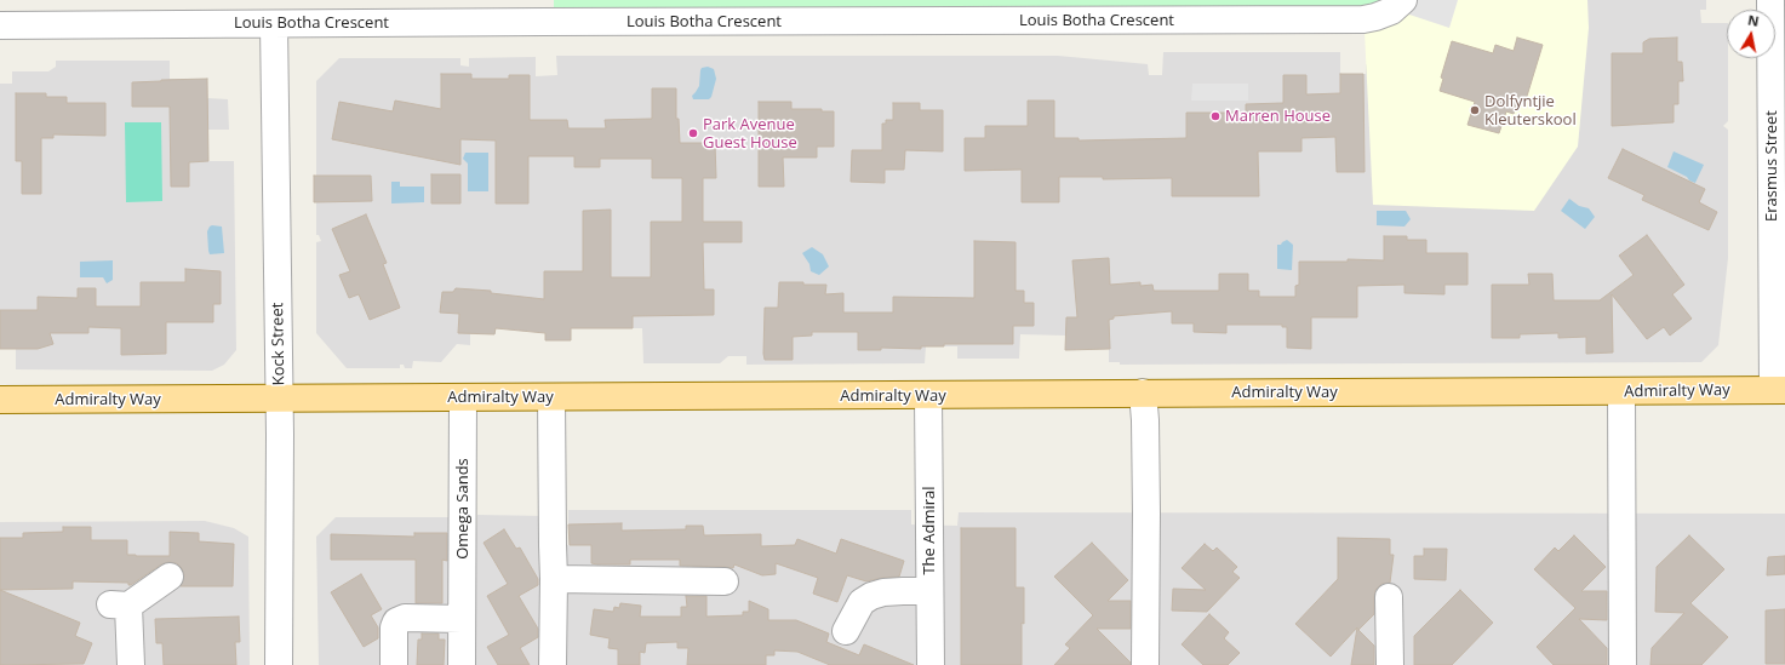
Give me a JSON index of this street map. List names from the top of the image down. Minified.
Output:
{"streets":{"main road":["Admiralty Way"],"street":["Louis Botha Crescent","Erasmus Street","Kock Street","Omega Sands","The Admiral"]},"crossings":[["Louis Botha Crescent","Kock Street"],["Erasmus Street","Admiralty Way"],["Kock Street","Admiralty Way"],["Admiralty Way","Omega Sands"],["Admiralty Way","The Admiral"]],"places":["Dolfyntjie Kleuterskool","Marren House","Park Avenue Guest House"],"north":"top"}
